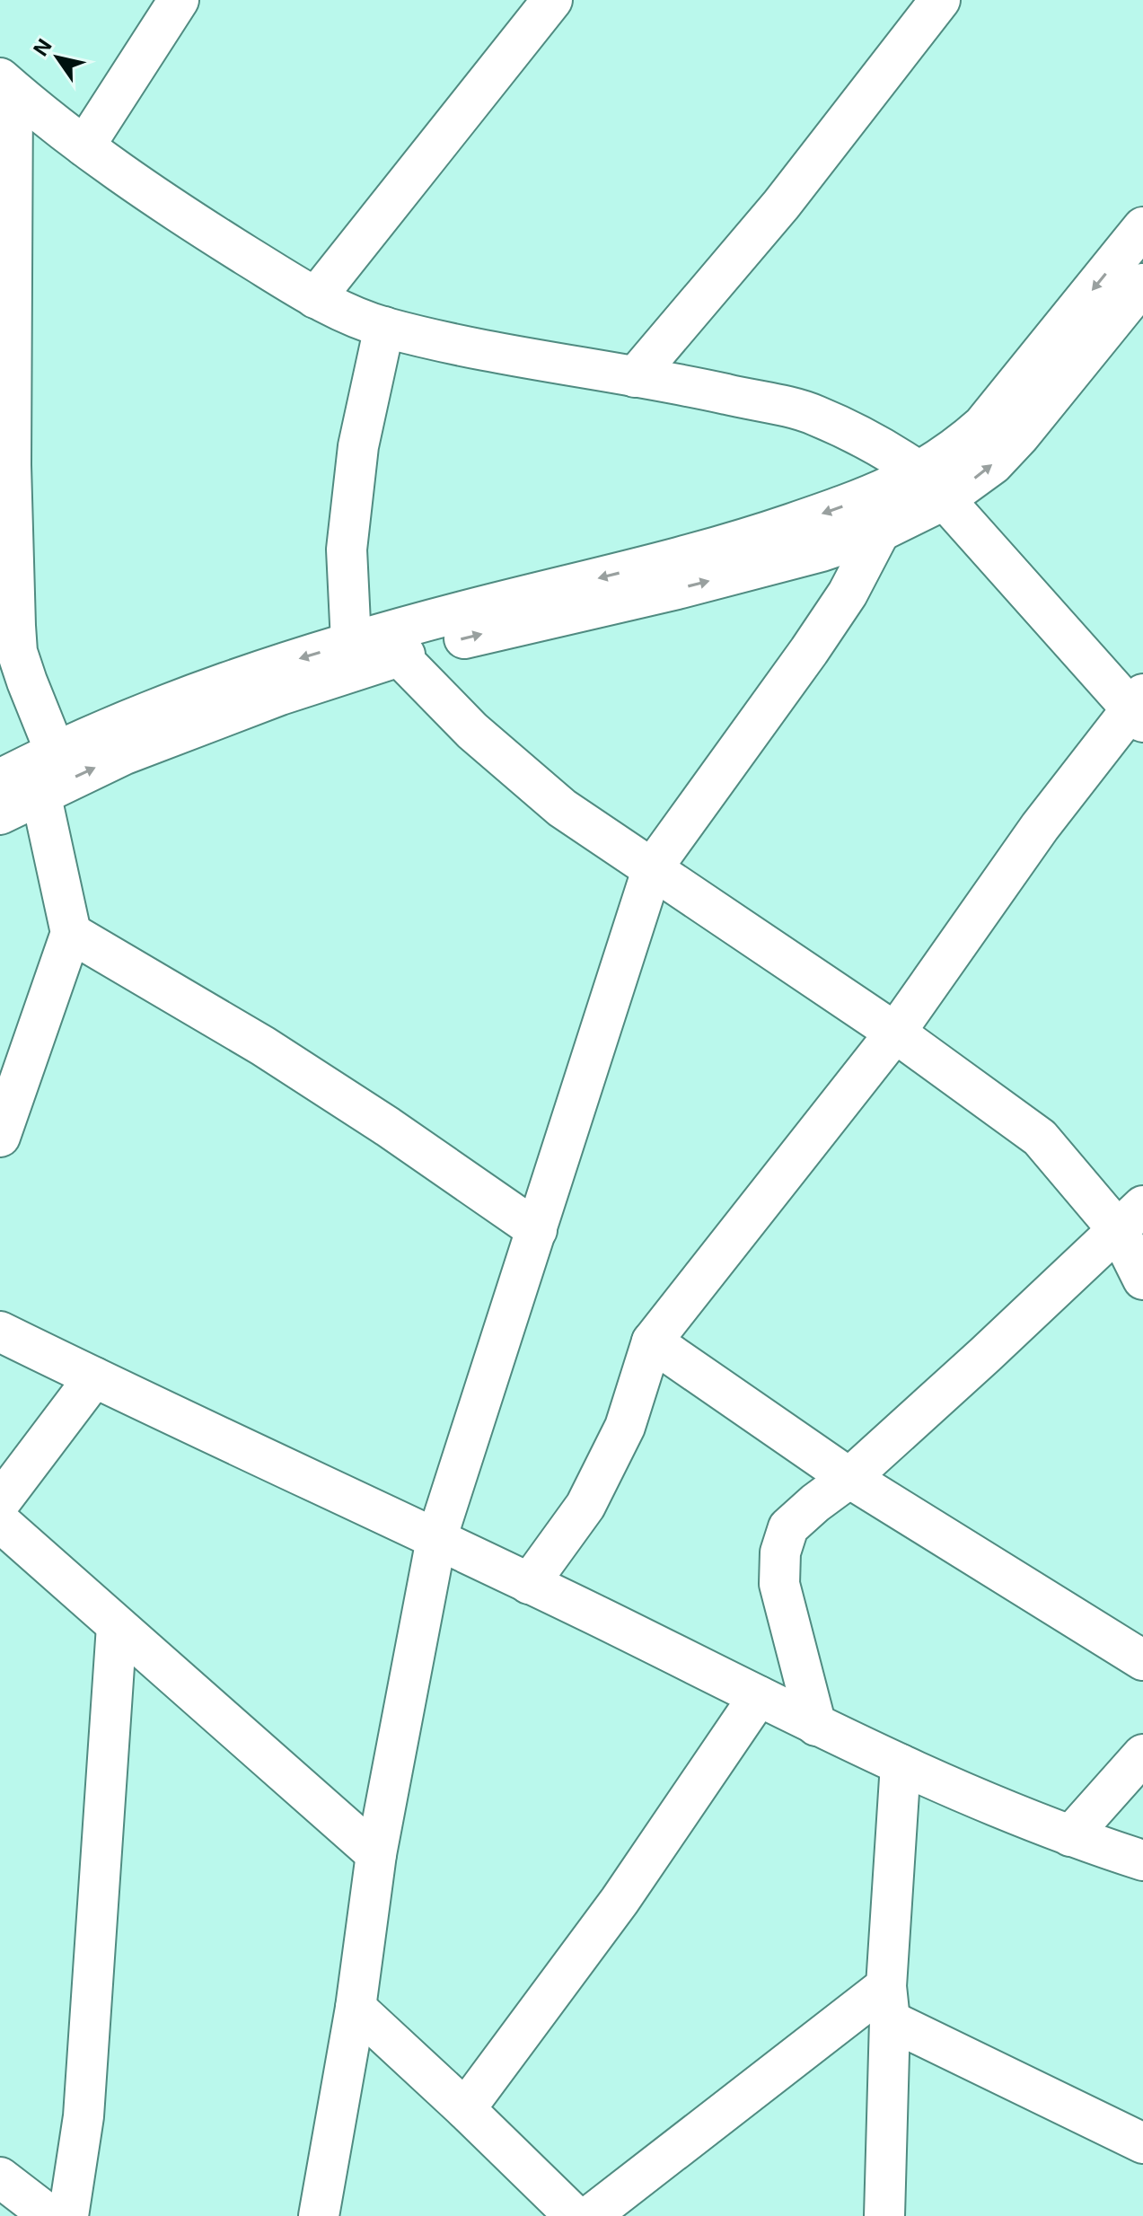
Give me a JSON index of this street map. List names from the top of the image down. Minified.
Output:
{"north":"top left"}
